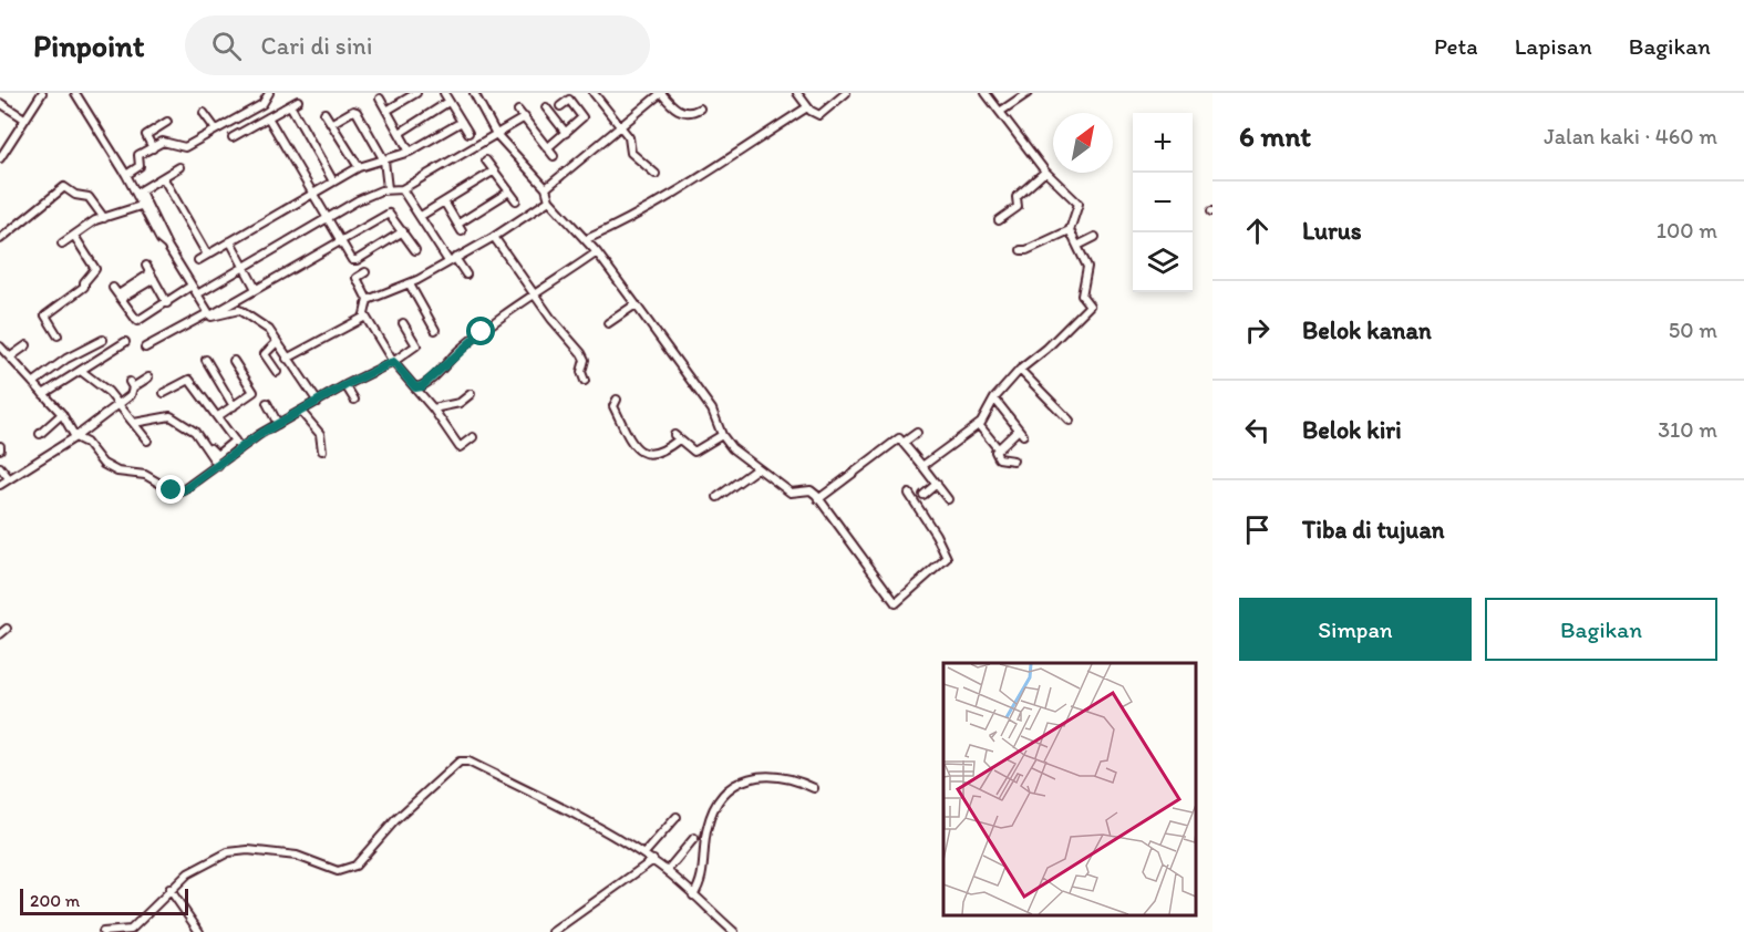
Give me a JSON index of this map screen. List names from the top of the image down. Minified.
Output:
{"scale_bar":"200 m","north":"top right","page":{"header":"Pinpoint","search":"Cari di sini","nav":["Peta","Lapisan","Bagikan"],"heading":["6 mnt","Jalan kaki · 460 m"],"map_buttons":["+","−"],"list":[["Lurus","100 m"],["Belok kanan","50 m"],["Belok kiri","310 m"],"Tiba di tujuan"],"buttons":["Simpan","Bagikan"],"scale":"200 m"}}
